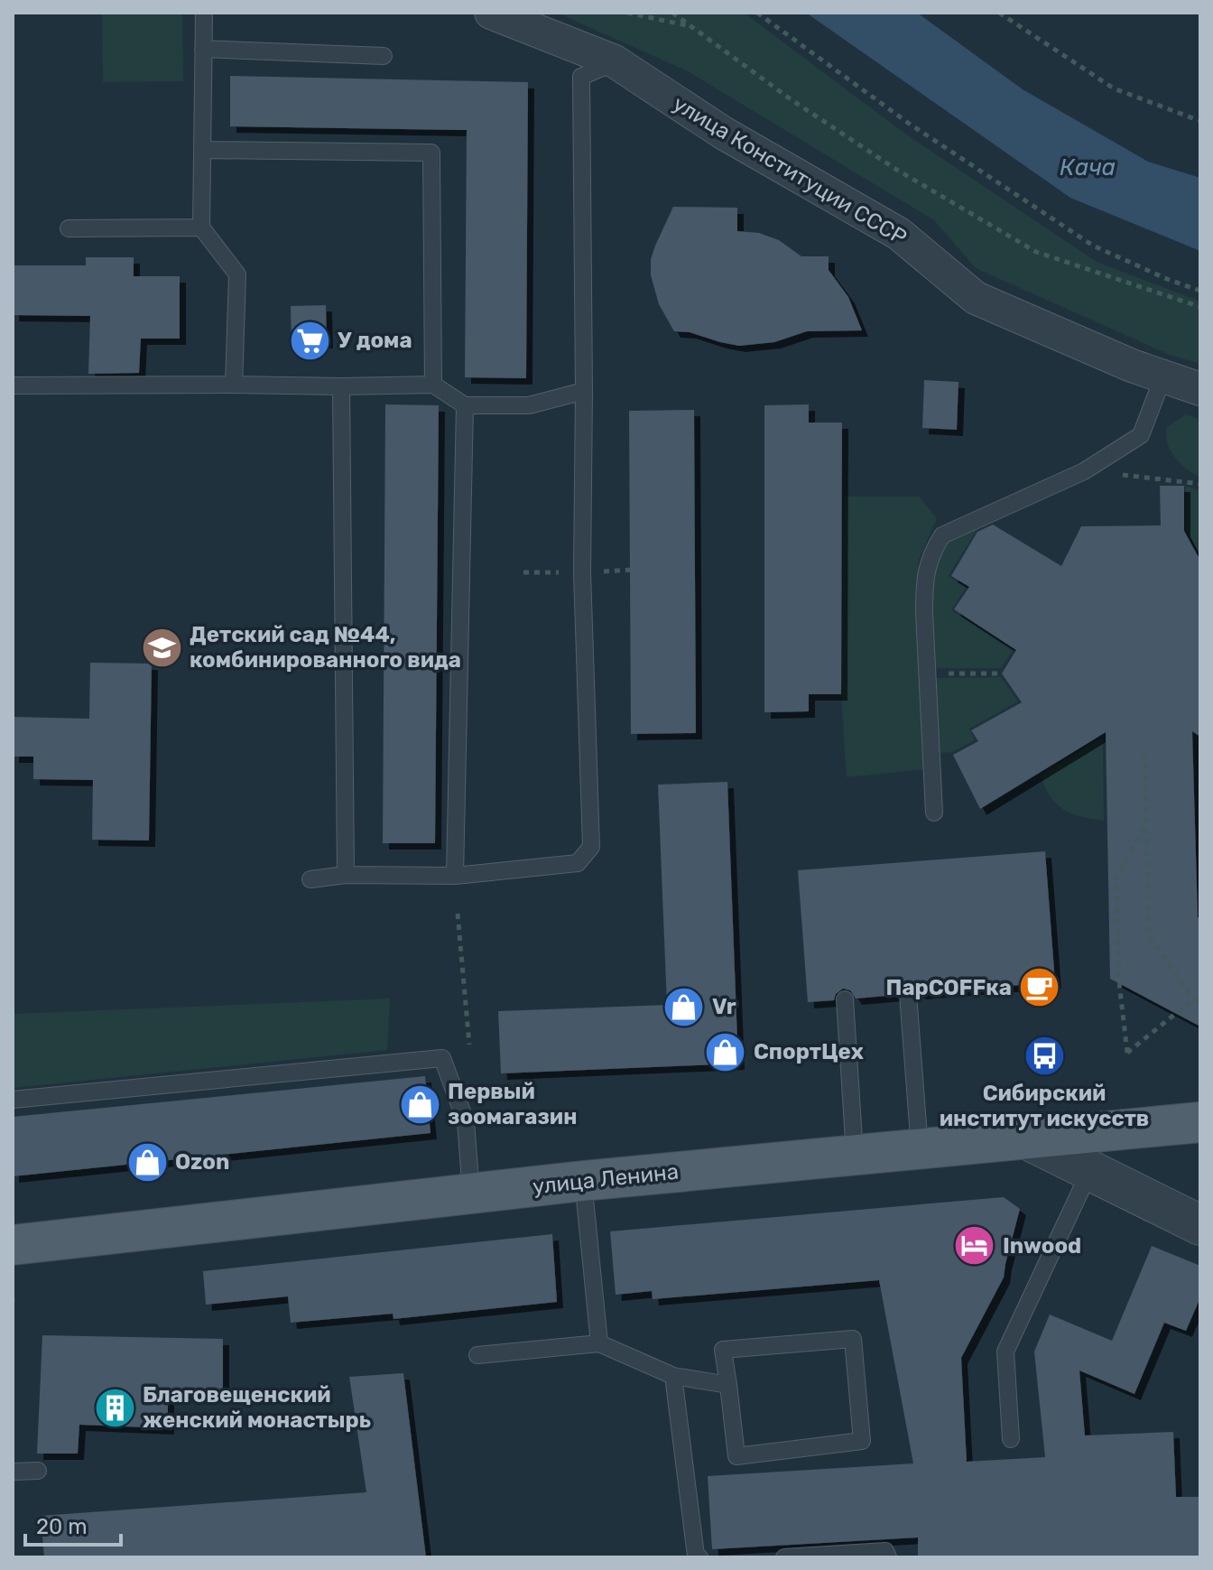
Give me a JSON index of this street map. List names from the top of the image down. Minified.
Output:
{"streets":{"main road":["улица Ленина"],"street":["улица Конституции СССР"]},"water":["Кача"],"places":{"supermarket":["У дома"],"school or university":["Детский сад №44, комбинированного вида"],"cafe":["ПарCOFFка"],"shop":["Vr","СпортЦех","Первый зоомагазин","Ozon"],"bus stop":["Сибирский институт искусств"],"hotel":["Inwood"],"building":["Благовещенский женский монастырь"]},"scale_bar":"20 m"}
